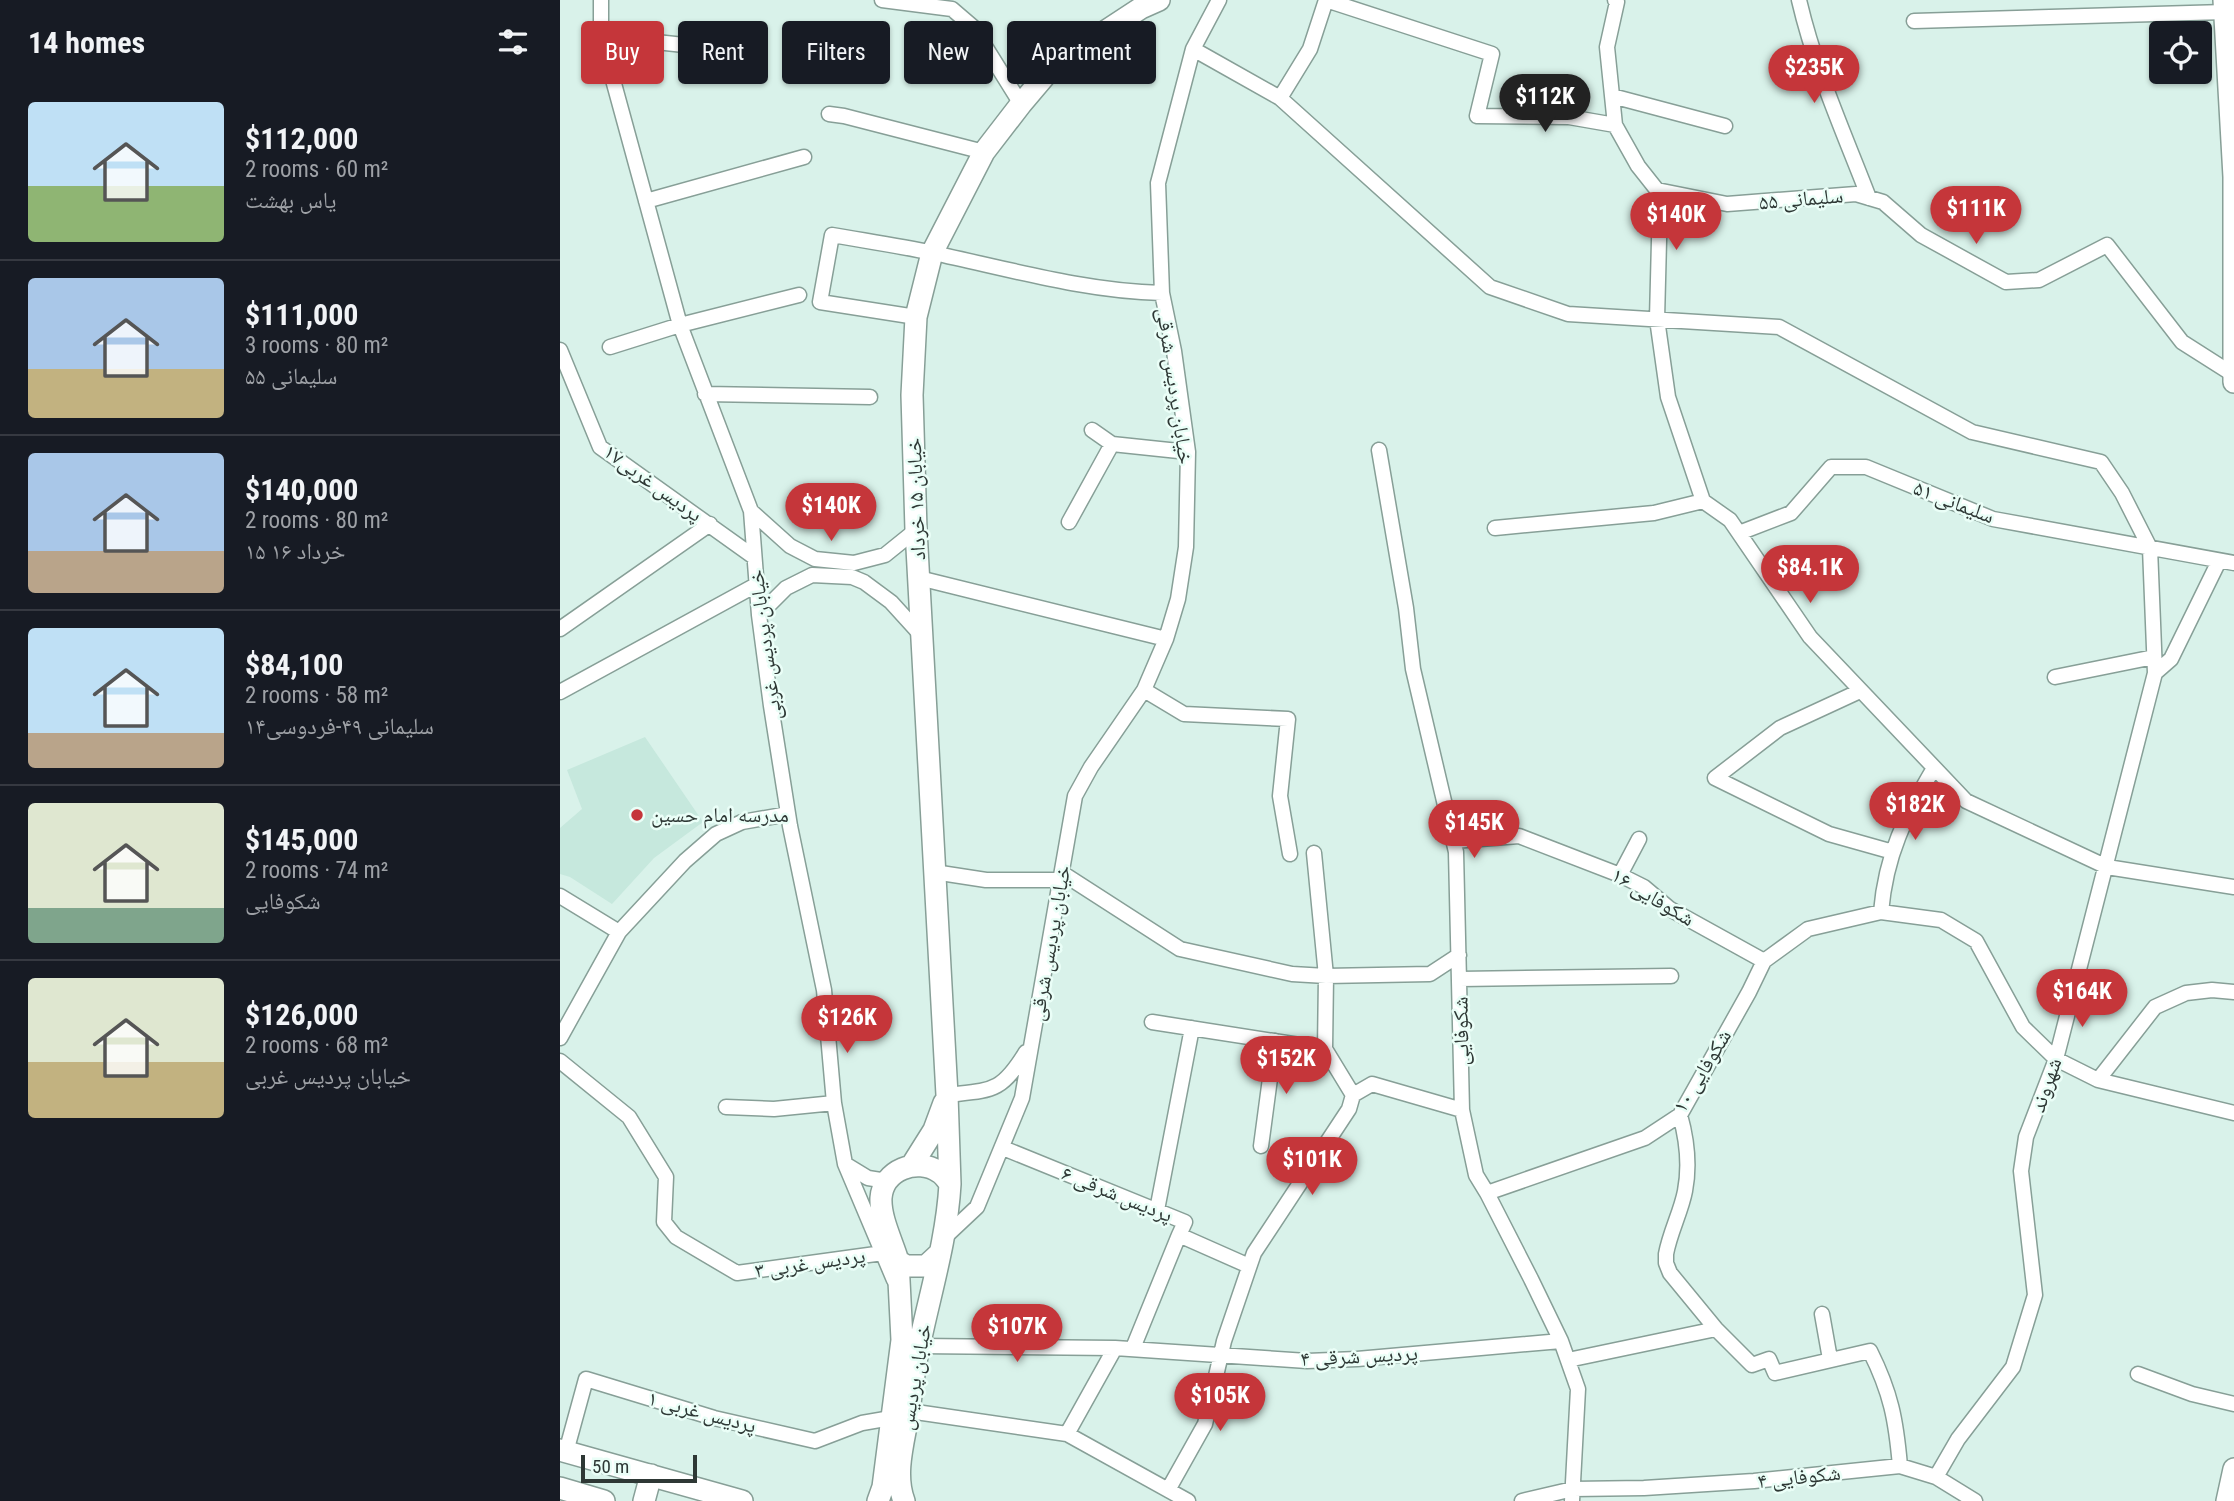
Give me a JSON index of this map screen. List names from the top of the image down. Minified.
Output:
{"streets":{"street":["سلیمانی ۵۵","خیابان پردیس شرقی","پردیس غربی۱۷","خیابان ۱۵ خرداد","سلیمانی ۵۱","خیابان پردیس غربی","شکوفایی ۱۶","شکوفایی","شکوفایی ۱۰","شهروند","پردیس شرقی ۶","پردیس غربی ۳","پردیس شرقی ۴","خیابان پردیس","پردیس غربی ۱","شکوفایی ۴"]},"crossings":[["خیابان پردیس شرقی","خیابان ۱۵ خرداد"],["خیابان پردیس شرقی","خیابان پردیس غربی"],["خیابان پردیس شرقی","پردیس شرقی ۶"],["خیابان پردیس شرقی","پردیس غربی ۳"],["خیابان پردیس شرقی","خیابان پردیس"],["پردیس غربی۱۷","خیابان پردیس غربی"],["خیابان ۱۵ خرداد","خیابان پردیس غربی"],["خیابان ۱۵ خرداد","پردیس غربی ۳"],["خیابان ۱۵ خرداد","خیابان پردیس"],["سلیمانی ۵۱","شهروند"],["خیابان پردیس غربی","پردیس غربی ۳"],["خیابان پردیس غربی","خیابان پردیس"],["شکوفایی ۱۶","شکوفایی"],["شکوفایی ۱۶","شکوفایی ۱۰"],["شکوفایی","شکوفایی ۱۰"],["شکوفایی","پردیس شرقی ۴"],["شکوفایی","شکوفایی ۴"],["شهروند","شکوفایی ۴"],["پردیس غربی ۳","خیابان پردیس"],["پردیس شرقی ۴","خیابان پردیس"],["خیابان پردیس","پردیس غربی ۱"]],"places":["مدرسه امام حسین"],"scale_bar":"50 m","page":{"heading":"14 homes","chip":["Buy","Rent","Filters","New","Apartment"],"price":["$235K","$112K","$111K","$140K","$140K","$84.1K","$182K","$145K","$164K","$126K","$152K","$101K","$107K","$105K"],"list":[{"name":"$112,000","note":"2 rooms · 60 m² · یاس بهشت"},{"name":"$111,000","note":"3 rooms · 80 m² · سلیمانی ۵۵"},{"name":"$140,000","note":"2 rooms · 80 m² · ۱۵ خرداد ۱۶"},{"name":"$84,100","note":"2 rooms · 58 m² · سلیمانی ۴۹-فردوسی۱۴"},{"name":"$145,000","note":"2 rooms · 74 m² · شکوفایی"},{"name":"$126,000","note":"2 rooms · 68 m² · خیابان پردیس غربی"}],"scale":"50 m"}}
